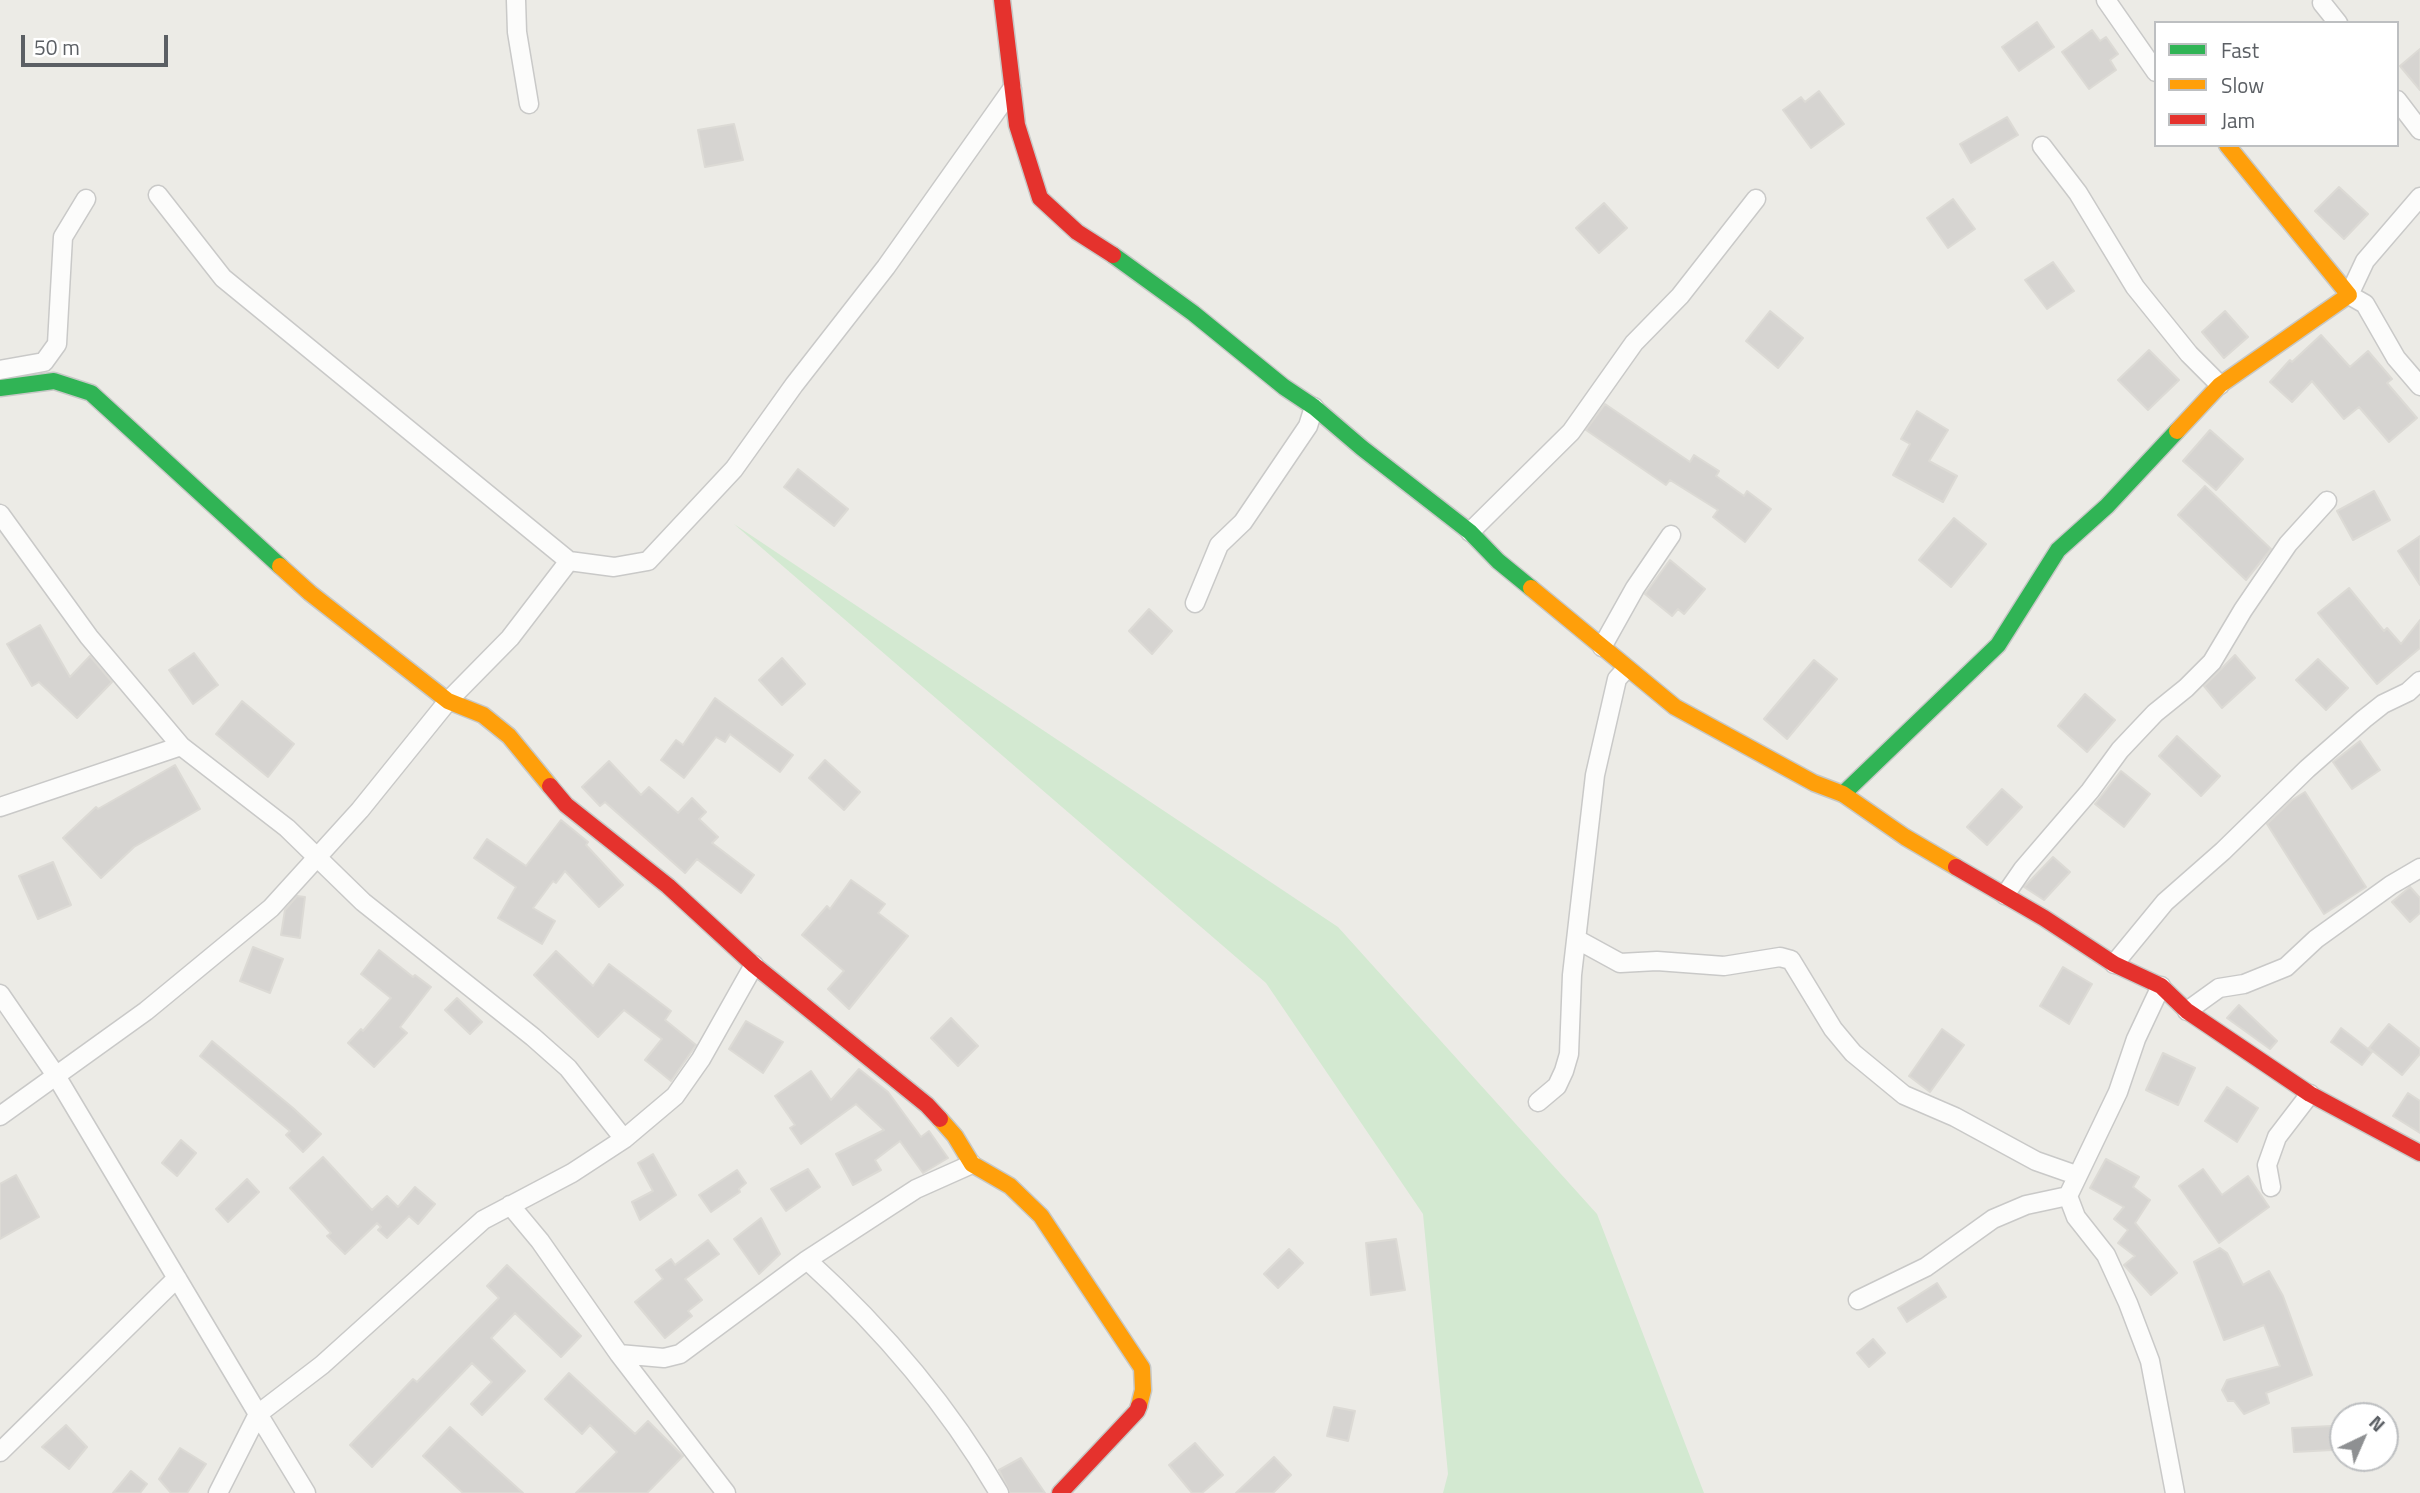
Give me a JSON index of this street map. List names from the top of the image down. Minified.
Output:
{"legend":["Fast","Slow","Jam"],"scale_bar":"50 m","north":"top right"}
